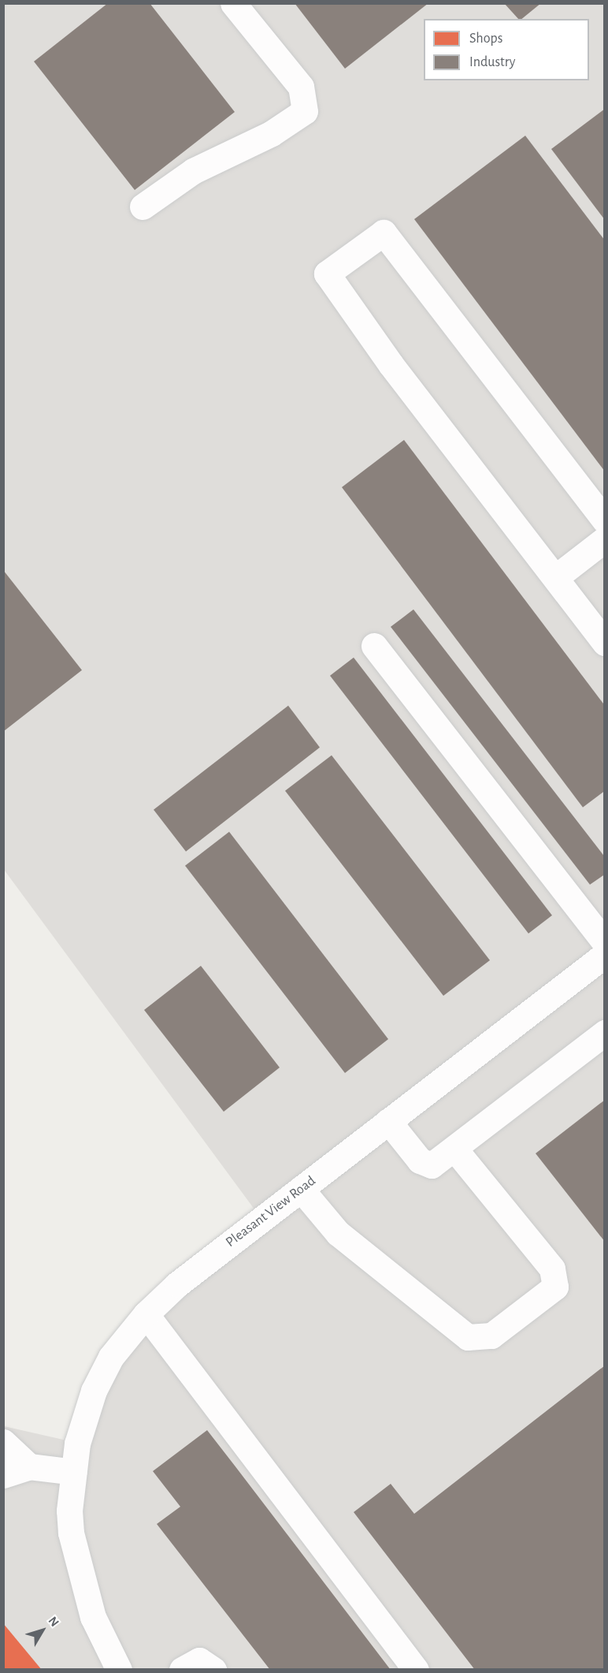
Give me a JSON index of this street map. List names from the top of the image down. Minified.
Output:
{"streets":{"street":["Pleasant View Road"]},"legend":["Shops","Industry"],"north":"top right"}
